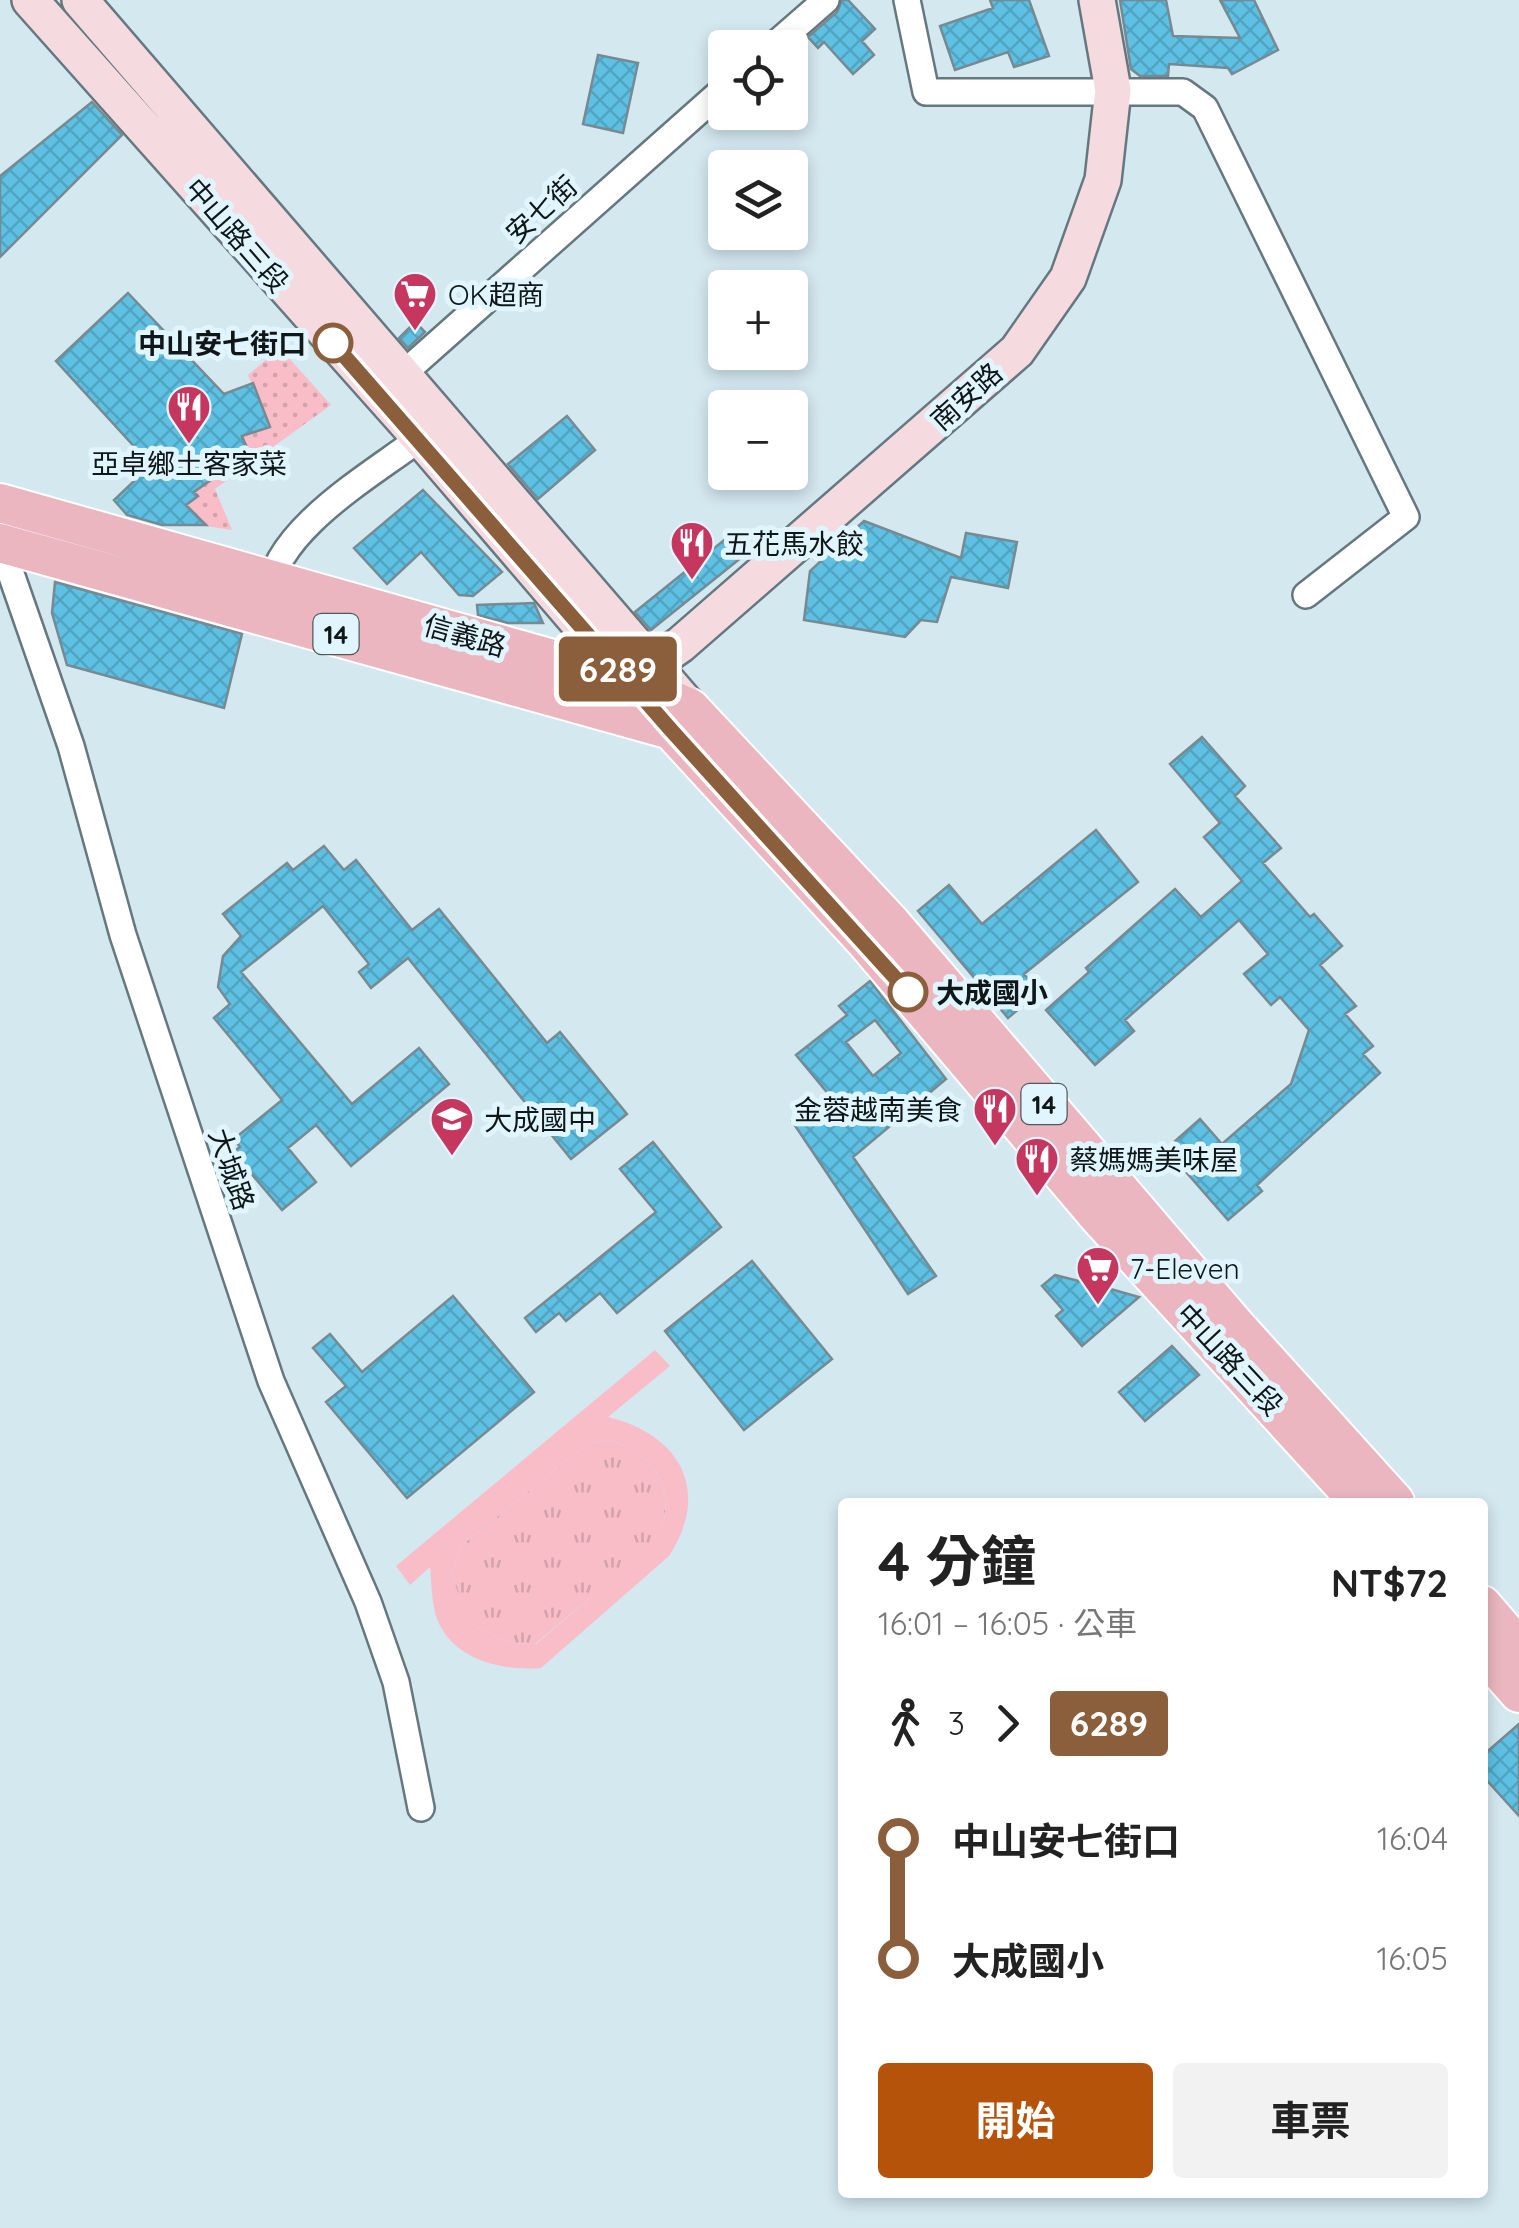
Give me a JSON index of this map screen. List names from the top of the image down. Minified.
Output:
{"streets":{"main road":["中山路三段","14","信義路"],"street":["安七街","南安路","大城路"]},"crossings":[["安七街","中山路三段"],["中山路三段","南安路"],["中山路三段","信義路"],["南安路","信義路"],["信義路","大城路"]],"places":{"supermarket":["OK超商","7-Eleven"],"other":["中山安七街口","大成國小"],"restaurant":["亞卓鄉土客家菜","五花馬水餃","金蓉越南美食","蔡媽媽美味屋"],"school or university":["大成國中"]},"lines":["bus line 6289"],"page":{"on_map":"6289","map_buttons":["+","−"],"heading":["4 分鐘","16:01 – 16:05 · 公車","NT$72"],"legs":["3","6289"],"list":[{"name":"中山安七街口","value":"16:04"},{"name":"大成國小","value":"16:05"}],"buttons":["開始","車票"]}}
